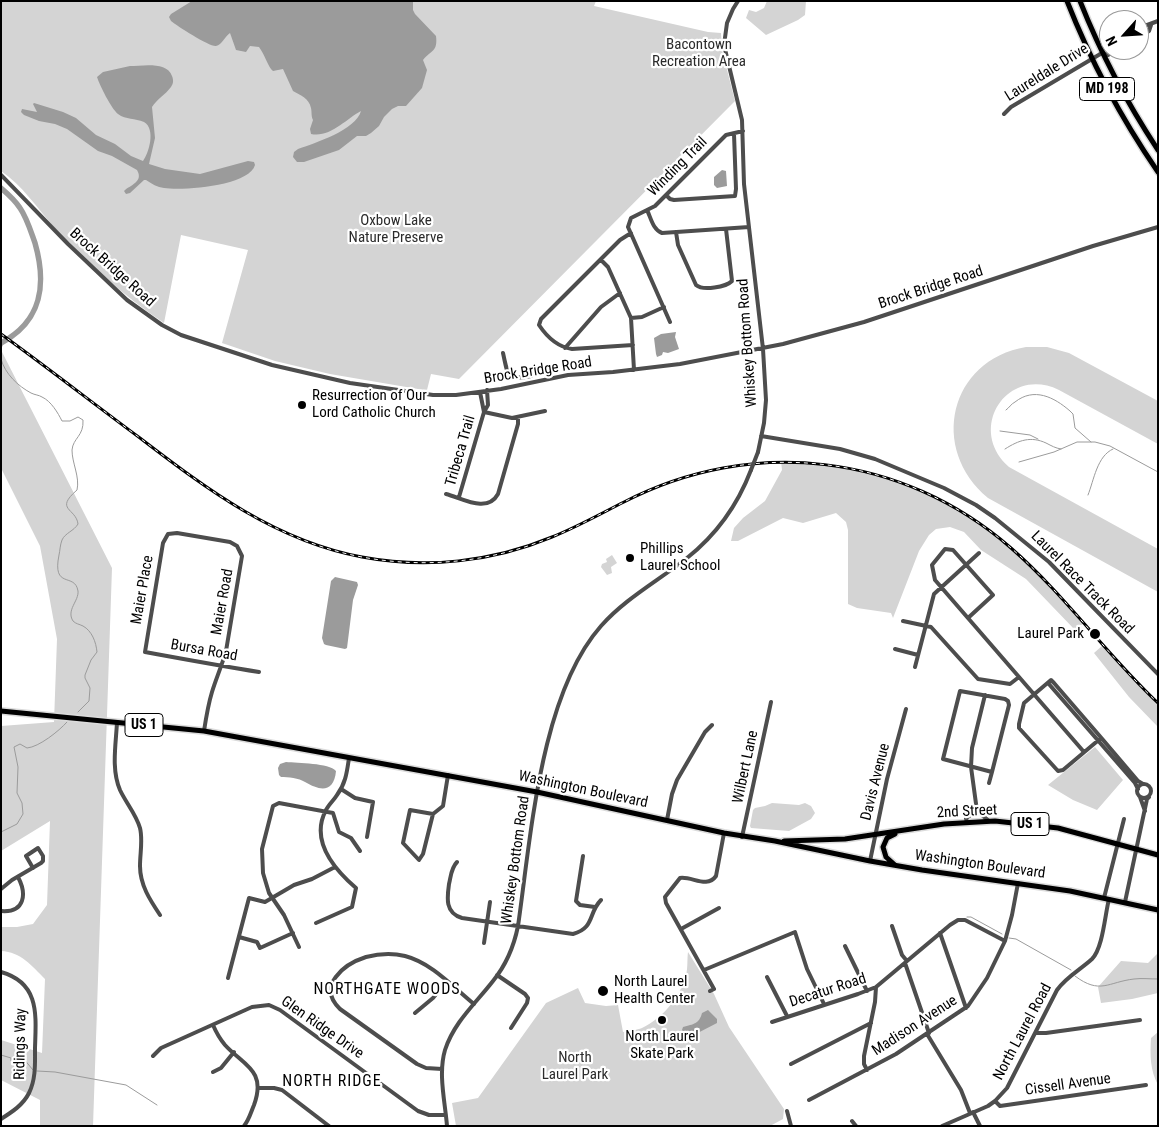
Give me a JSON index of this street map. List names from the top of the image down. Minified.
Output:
{"streets":{"main road":["MD 198","US 1","Washington Boulevard","2nd Street"],"street":["Laureldale Drive","Winding Trail","Brock Bridge Road","Whiskey Bottom Road","Tribeca Trail","Laurel Race Track Road","Maier Place","Maier Road","Bursa Road","Wilbert Lane","Davis Avenue","Decatur Road","Madison Avenue","Glen Ridge Drive","North Laurel Road","Ridings Way","Cissell Avenue"]},"crossings":[["Laureldale Drive","MD 198"],["Winding Trail","Whiskey Bottom Road"],["Brock Bridge Road","Whiskey Bottom Road"],["Brock Bridge Road","Tribeca Trail"],["Whiskey Bottom Road","Laurel Race Track Road"],["Whiskey Bottom Road","Washington Boulevard"],["Whiskey Bottom Road","Glen Ridge Drive"],["Maier Place","Maier Road"],["Maier Place","Bursa Road"],["Maier Road","Bursa Road"],["Maier Road","Washington Boulevard"],["Wilbert Lane","Washington Boulevard"],["Davis Avenue","Washington Boulevard"],["Davis Avenue","2nd Street"],["Washington Boulevard","2nd Street"],["Washington Boulevard","Madison Avenue"],["Washington Boulevard","North Laurel Road"],["2nd Street","North Laurel Road"],["Decatur Road","Madison Avenue"],["North Laurel Road","Cissell Avenue"]],"districts":["NORTHGATE WOODS","NORTH RIDGE"],"parks":["Bacontown Recreation Area","Oxbow Lake Nature Preserve","North Laurel Park"],"places":["Resurrection of Our Lord Catholic Church","Phillips Laurel School","Laurel Park","North Laurel Health Center","North Laurel Skate Park"],"north":"bottom left"}
